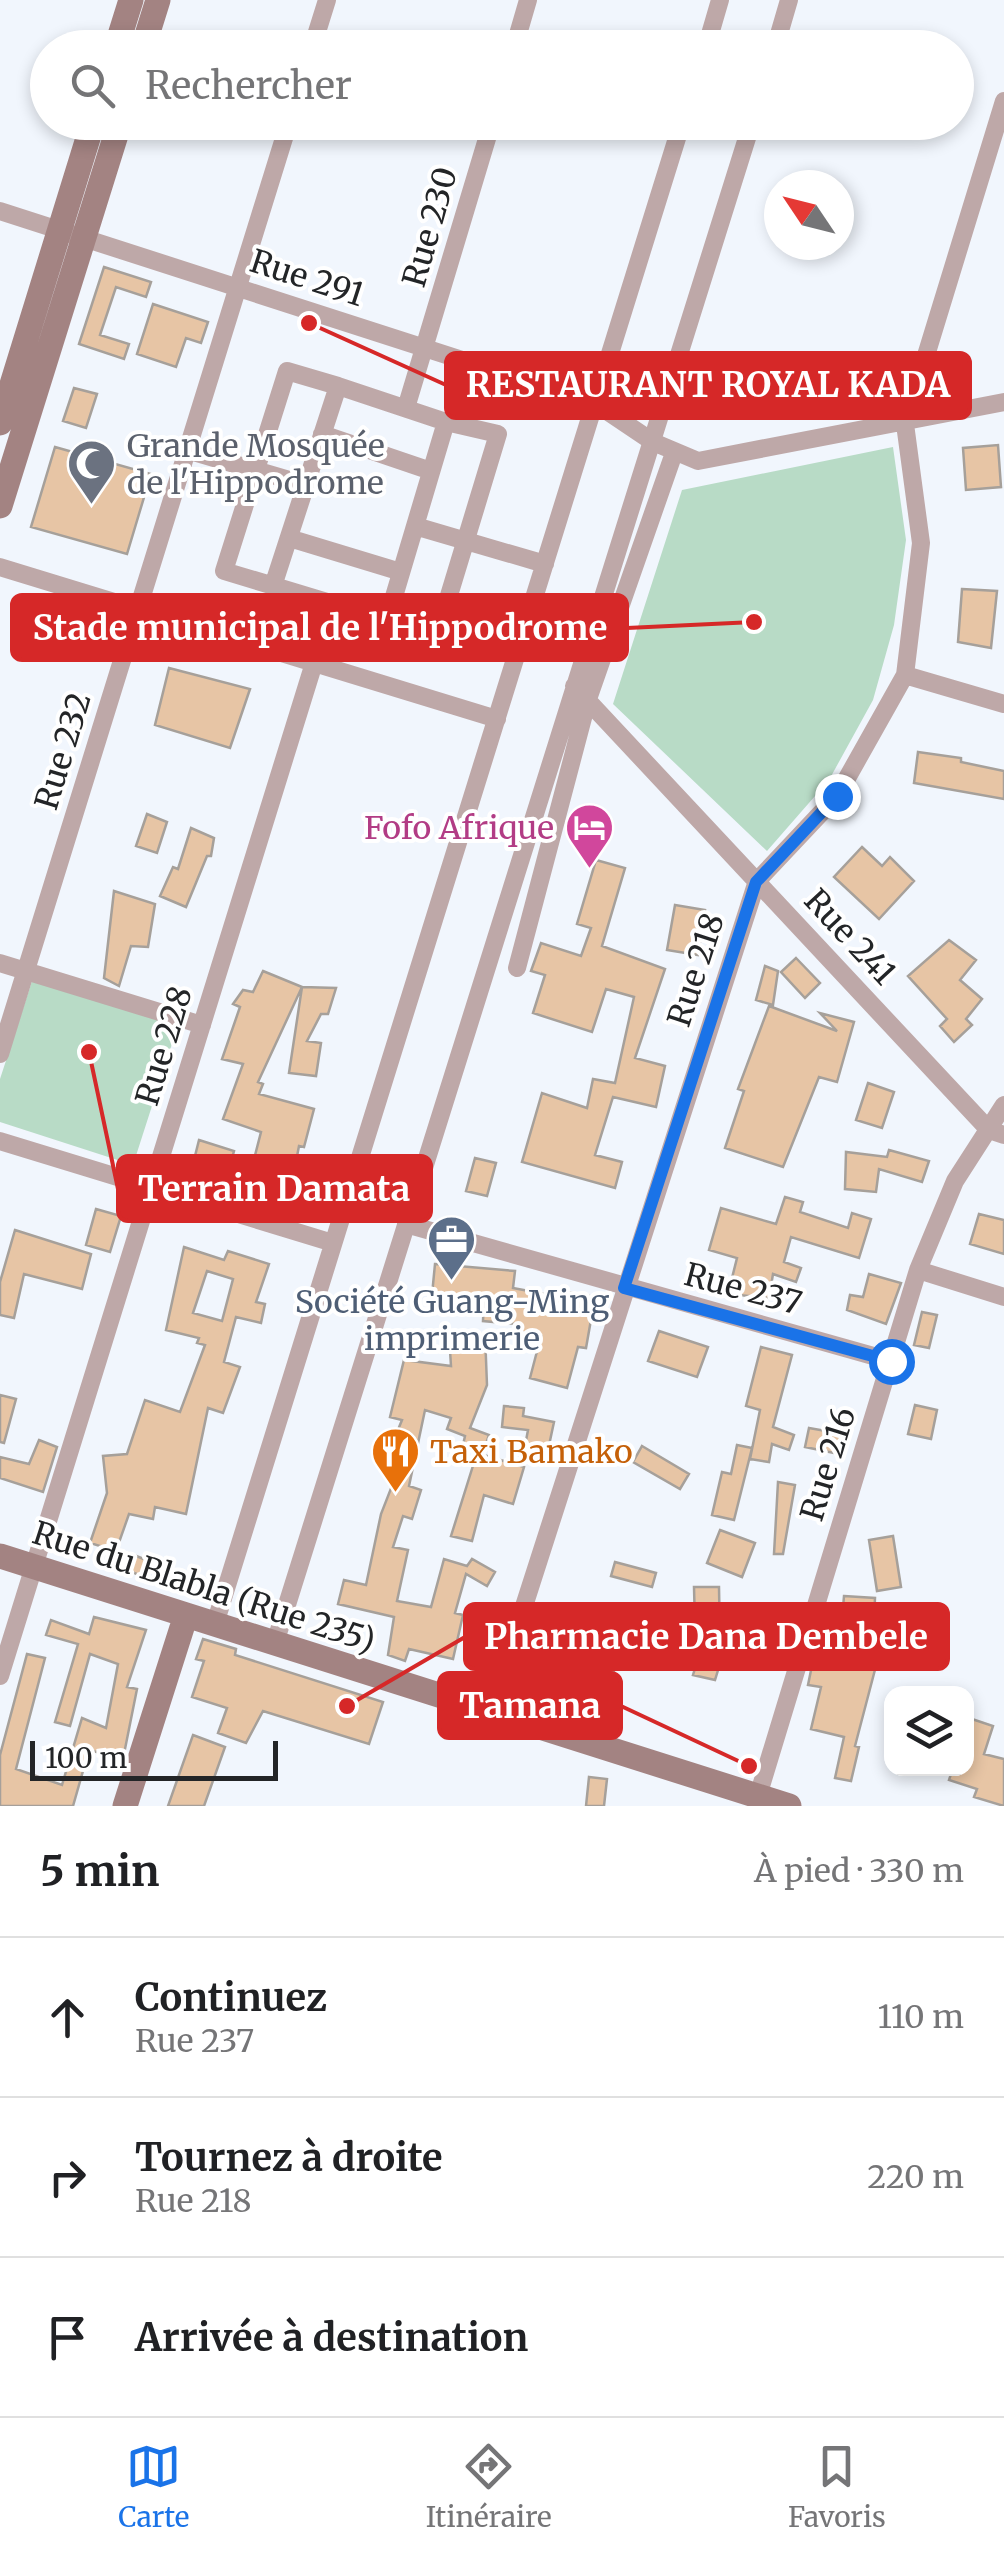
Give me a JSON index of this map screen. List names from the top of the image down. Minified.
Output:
{"streets":{"street":["Rue 230","Rue 291","Rue 232","Rue 241","Rue 218","Rue 228","Rue 237","Rue 216","Rue du Blabla (Rue 235)"]},"crossings":[["Rue 230","Rue 291"],["Rue 291","Rue 232"],["Rue 241","Rue 218"],["Rue 241","Rue 216"],["Rue 218","Rue 237"],["Rue 218","Rue du Blabla (Rue 235)"],["Rue 228","Rue du Blabla (Rue 235)"],["Rue 237","Rue 216"],["Rue 216","Rue du Blabla (Rue 235)"]],"places":{"other":["RESTAURANT ROYAL KADA","Stade municipal de l'Hippodrome","Terrain Damata","Pharmacie Dana Dembele","Tamana"],"mosque":["Grande Mosquée de l'Hippodrome"],"hotel":["Fofo Afrique"],"office":["Société Guang-Ming imprimerie"],"restaurant":["Taxi Bamako"]},"scale_bar":"100 m","north":"top left","page":{"search":"Rechercher","scale":"100 m","heading":["5 min","À pied · 330 m"],"list":[["Continuez","Rue 237","110 m"],["Tournez à droite","Rue 218","220 m"],"Arrivée à destination"],"nav":["Carte","Itinéraire","Favoris"]}}
